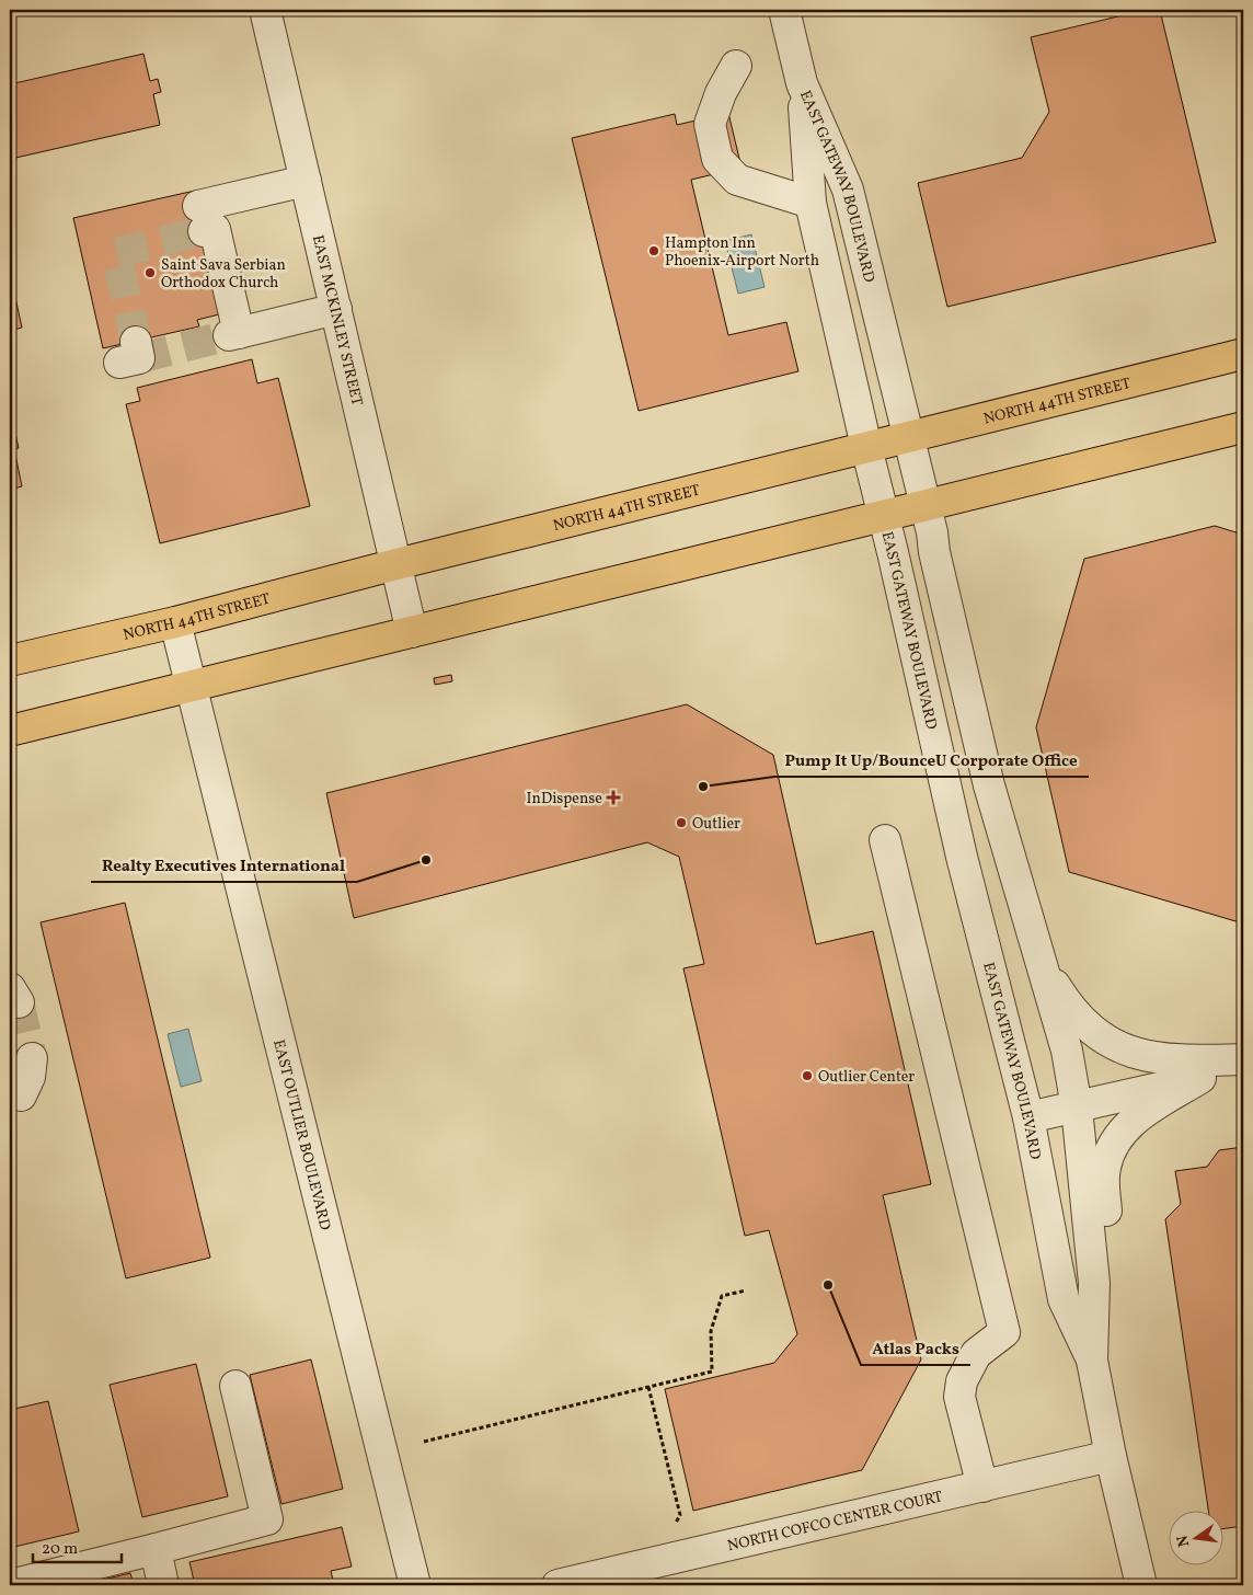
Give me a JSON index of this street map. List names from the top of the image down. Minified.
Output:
{"streets":{"main road":["NORTH 44TH STREET"],"street":["EAST GATEWAY BOULEVARD","EAST MCKINLEY STREET","EAST OUTLIER BOULEVARD","NORTH COFCO CENTER COURT"]},"crossings":[["EAST GATEWAY BOULEVARD","NORTH 44TH STREET"],["EAST GATEWAY BOULEVARD","NORTH COFCO CENTER COURT"],["EAST MCKINLEY STREET","NORTH 44TH STREET"]],"places":{"other":["Hampton Inn Phoenix-Airport North","Saint Sava Serbian Orthodox Church","Pump It Up/BounceU Corporate Office","Outlier","Realty Executives International","Outlier Center","Atlas Packs"],"health":["InDispense"]},"scale_bar":"20 m","north":"left"}
